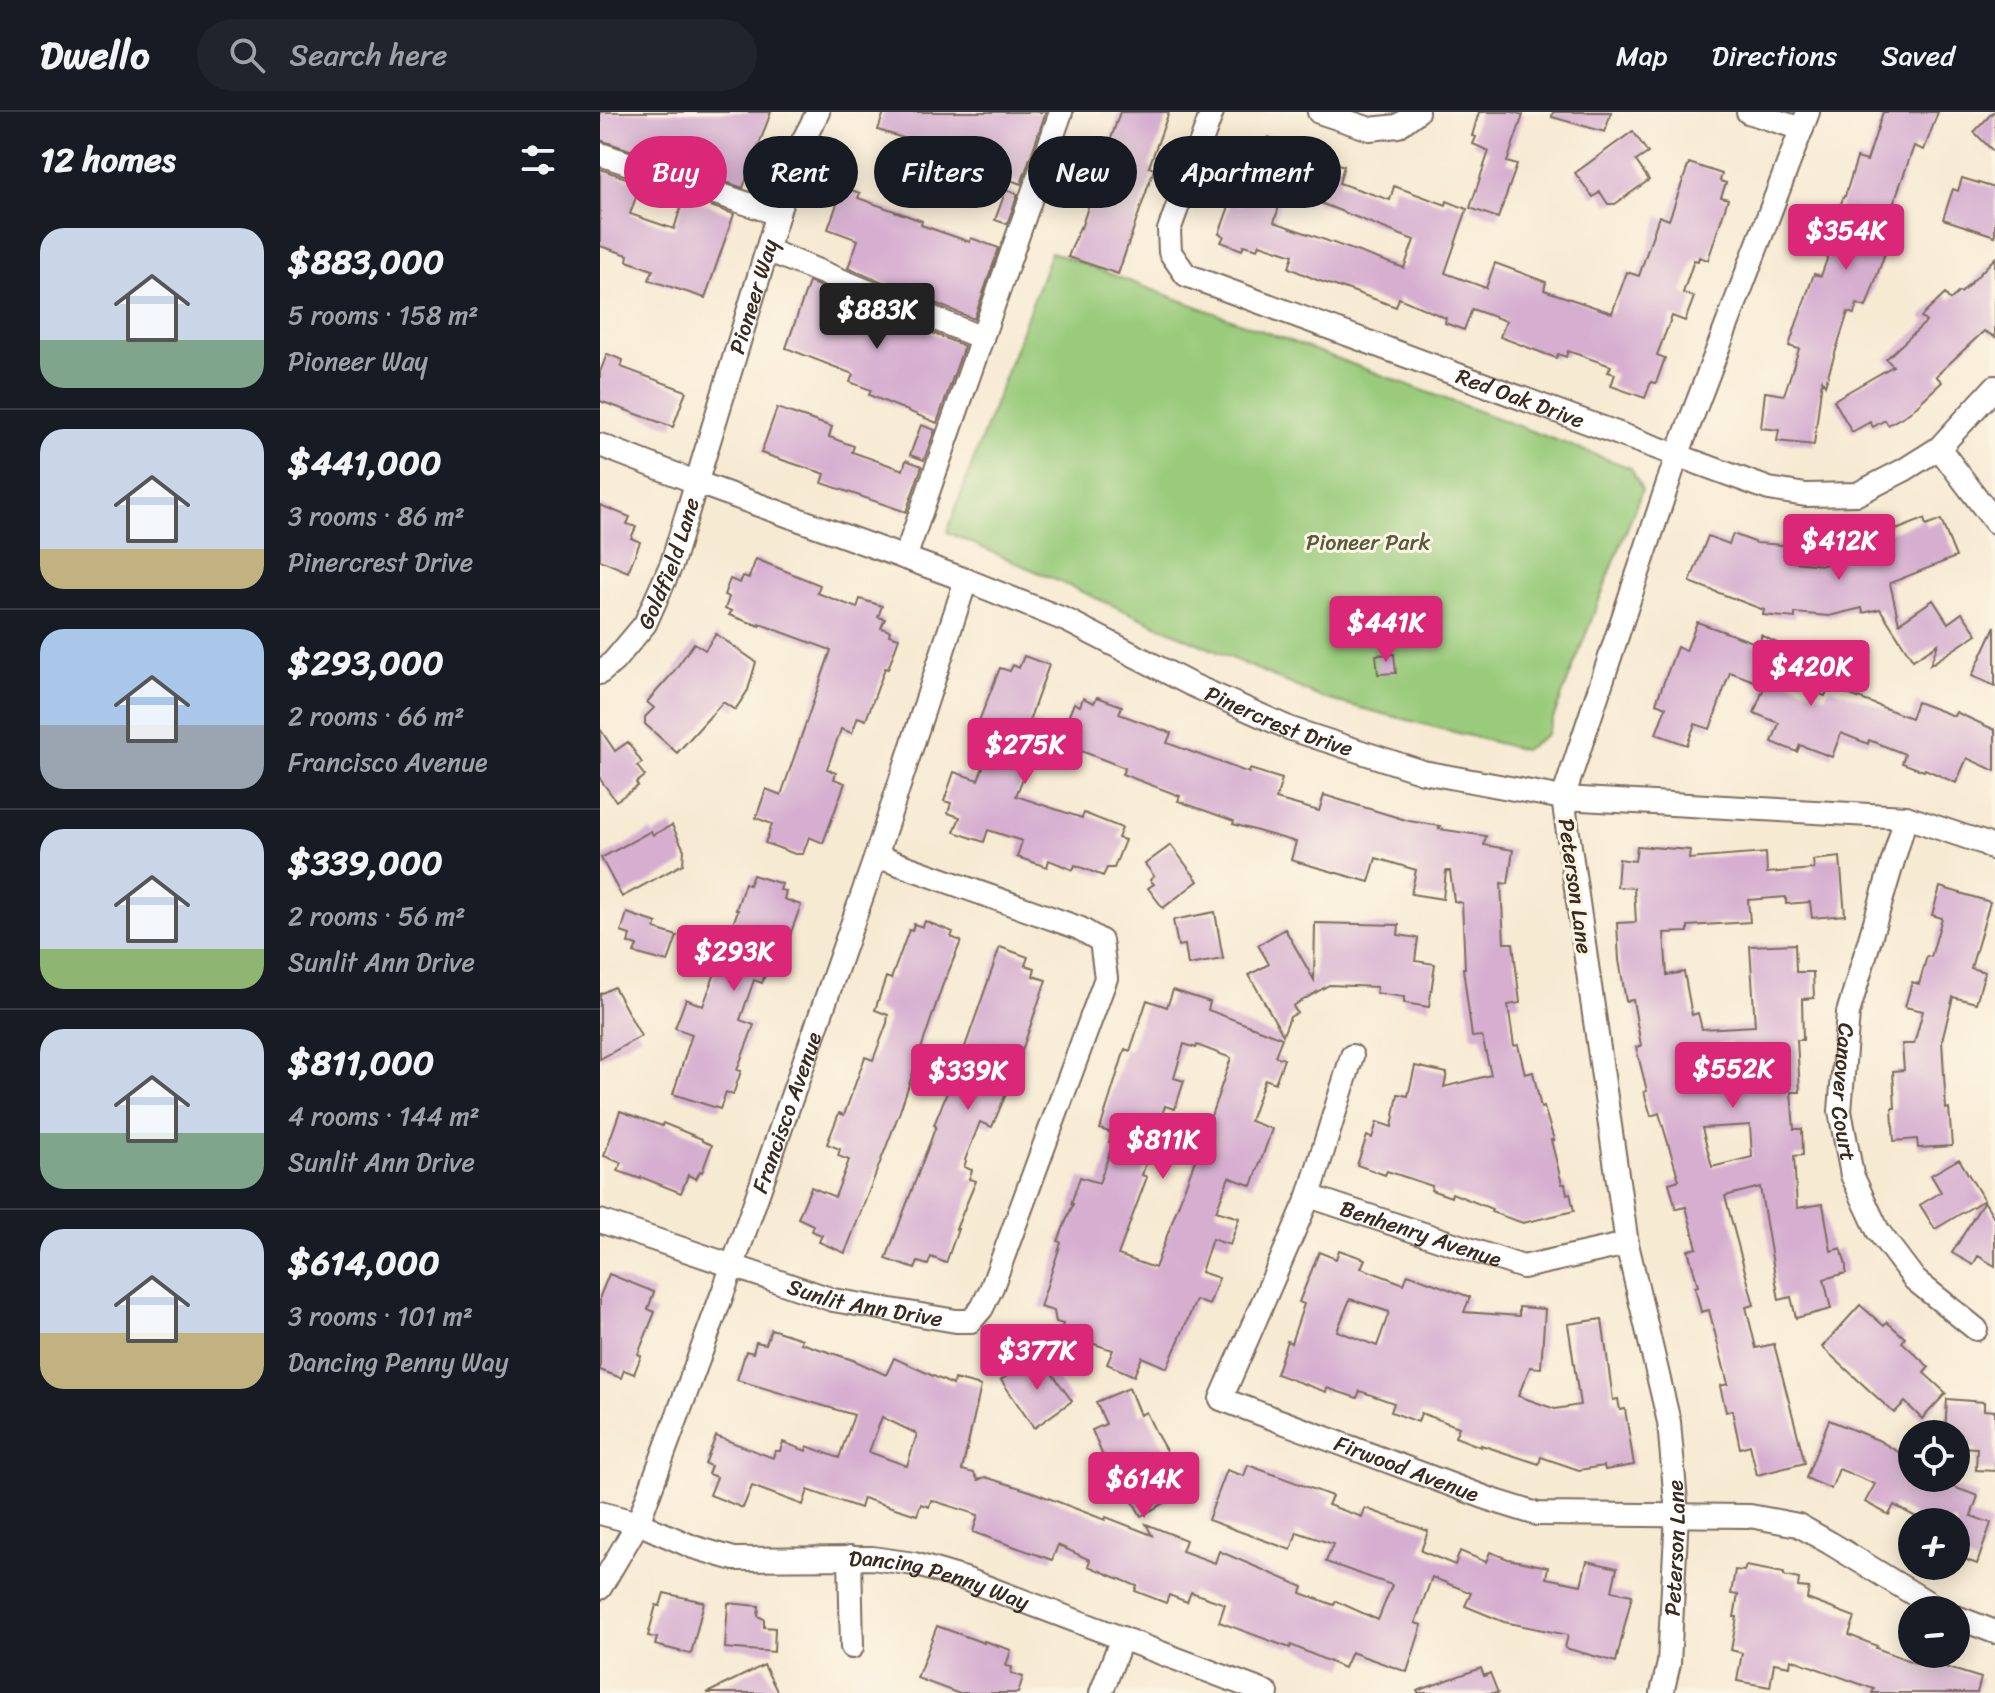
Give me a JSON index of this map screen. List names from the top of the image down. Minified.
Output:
{"streets":{"street":["Pioneer Way","Red Oak Drive","Goldfield Lane","Pinercrest Drive","Peterson Lane","Canover Court","Francisco Avenue","Benhenry Avenue","Sunlit Ann Drive","Firwood Avenue","Dancing Penny Way"]},"crossings":[["Pioneer Way","Goldfield Lane"],["Pioneer Way","Pinercrest Drive"],["Red Oak Drive","Peterson Lane"],["Goldfield Lane","Pinercrest Drive"],["Pinercrest Drive","Peterson Lane"],["Pinercrest Drive","Canover Court"],["Pinercrest Drive","Francisco Avenue"],["Peterson Lane","Benhenry Avenue"],["Peterson Lane","Firwood Avenue"],["Francisco Avenue","Sunlit Ann Drive"],["Francisco Avenue","Dancing Penny Way"],["Benhenry Avenue","Firwood Avenue"]],"parks":["Pioneer Park"],"page":{"header":"Dwello","search":"Search here","nav":["Map","Directions","Saved"],"heading":"12 homes","chip":["Buy","Rent","Filters","New","Apartment"],"price":["$354K","$883K","$412K","$441K","$420K","$275K","$293K","$552K","$339K","$811K","$377K","$614K"],"list":[{"name":"$883,000","note":"5 rooms · 158 m² · Pioneer Way"},{"name":"$441,000","note":"3 rooms · 86 m² · Pinercrest Drive"},{"name":"$293,000","note":"2 rooms · 66 m² · Francisco Avenue"},{"name":"$339,000","note":"2 rooms · 56 m² · Sunlit Ann Drive"},{"name":"$811,000","note":"4 rooms · 144 m² · Sunlit Ann Drive"},{"name":"$614,000","note":"3 rooms · 101 m² · Dancing Penny Way"}],"map_buttons":["+","−"]}}
